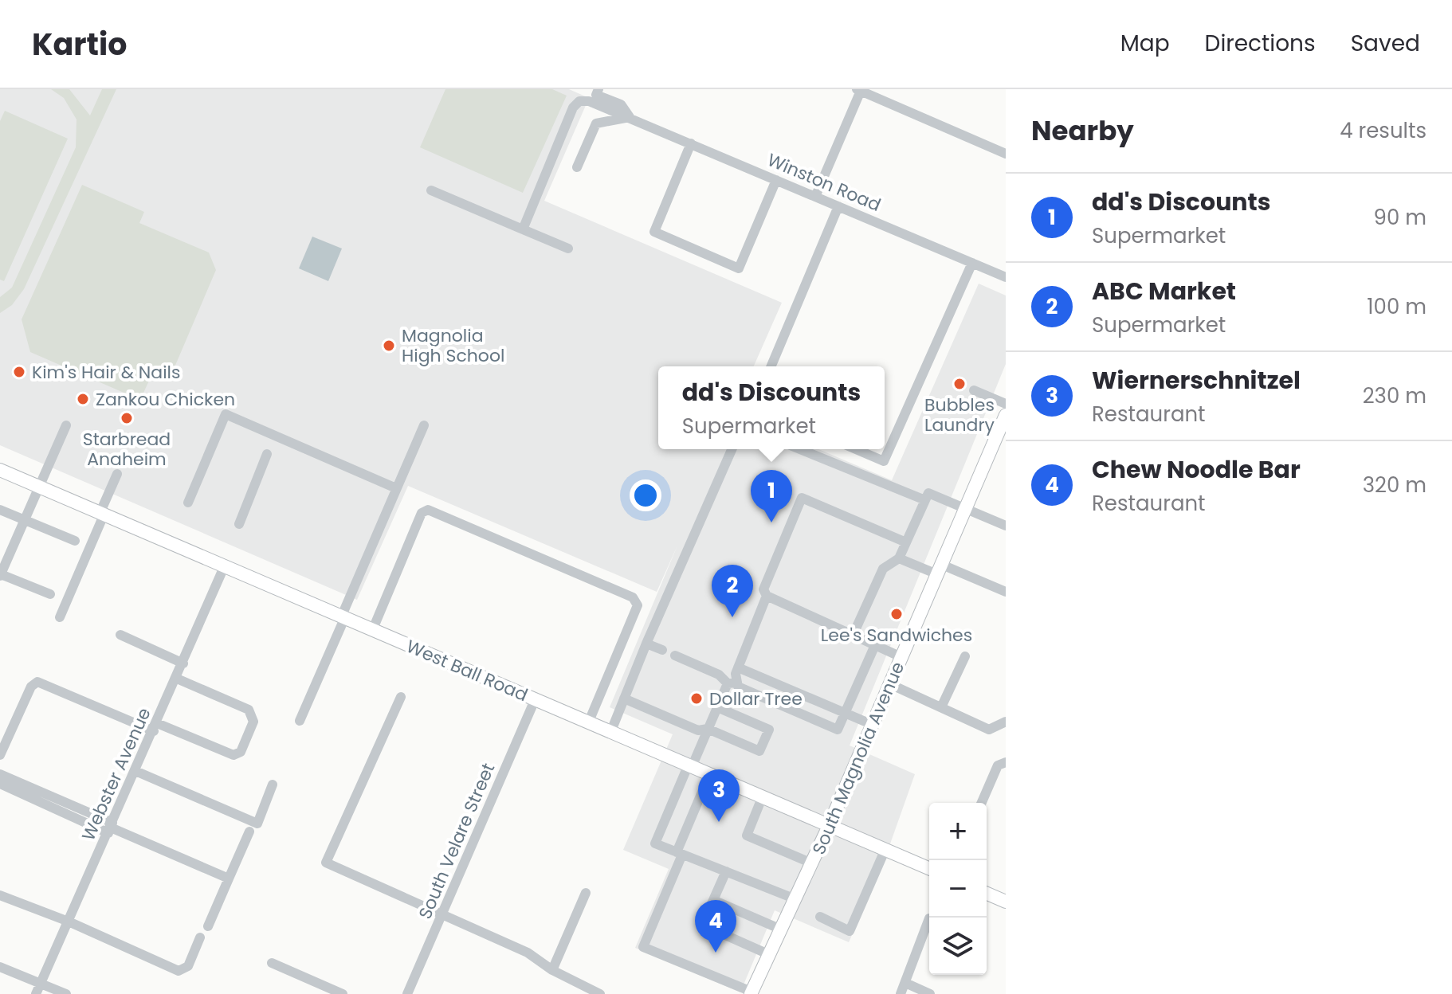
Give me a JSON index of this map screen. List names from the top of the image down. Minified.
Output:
{"streets":{"main road":["West Ball Road","South Magnolia Avenue"],"street":["Winston Road","Webster Avenue","South Velare Street"]},"crossings":[["West Ball Road","South Magnolia Avenue"],["West Ball Road","Webster Avenue"],["West Ball Road","South Velare Street"]],"places":["Magnolia High School","Kim's Hair & Nails","Bubbles Laundry","Zankou Chicken","Starbread Anaheim","Lee's Sandwiches","Dollar Tree"],"page":{"header":"Kartio","nav":["Map","Directions","Saved"],"heading":["Nearby","4 results"],"list":[{"mark":"1","name":"dd's Discounts","note":"Supermarket","value":"90 m"},{"mark":"2","name":"ABC Market","note":"Supermarket","value":"100 m"},{"mark":"3","name":"Wiernerschnitzel","note":"Restaurant","value":"230 m"},{"mark":"4","name":"Chew Noodle Bar","note":"Restaurant","value":"320 m"}],"popup":["dd's Discounts","Supermarket"],"pins":["1","2","3","4"],"map_buttons":["+","−"]}}
